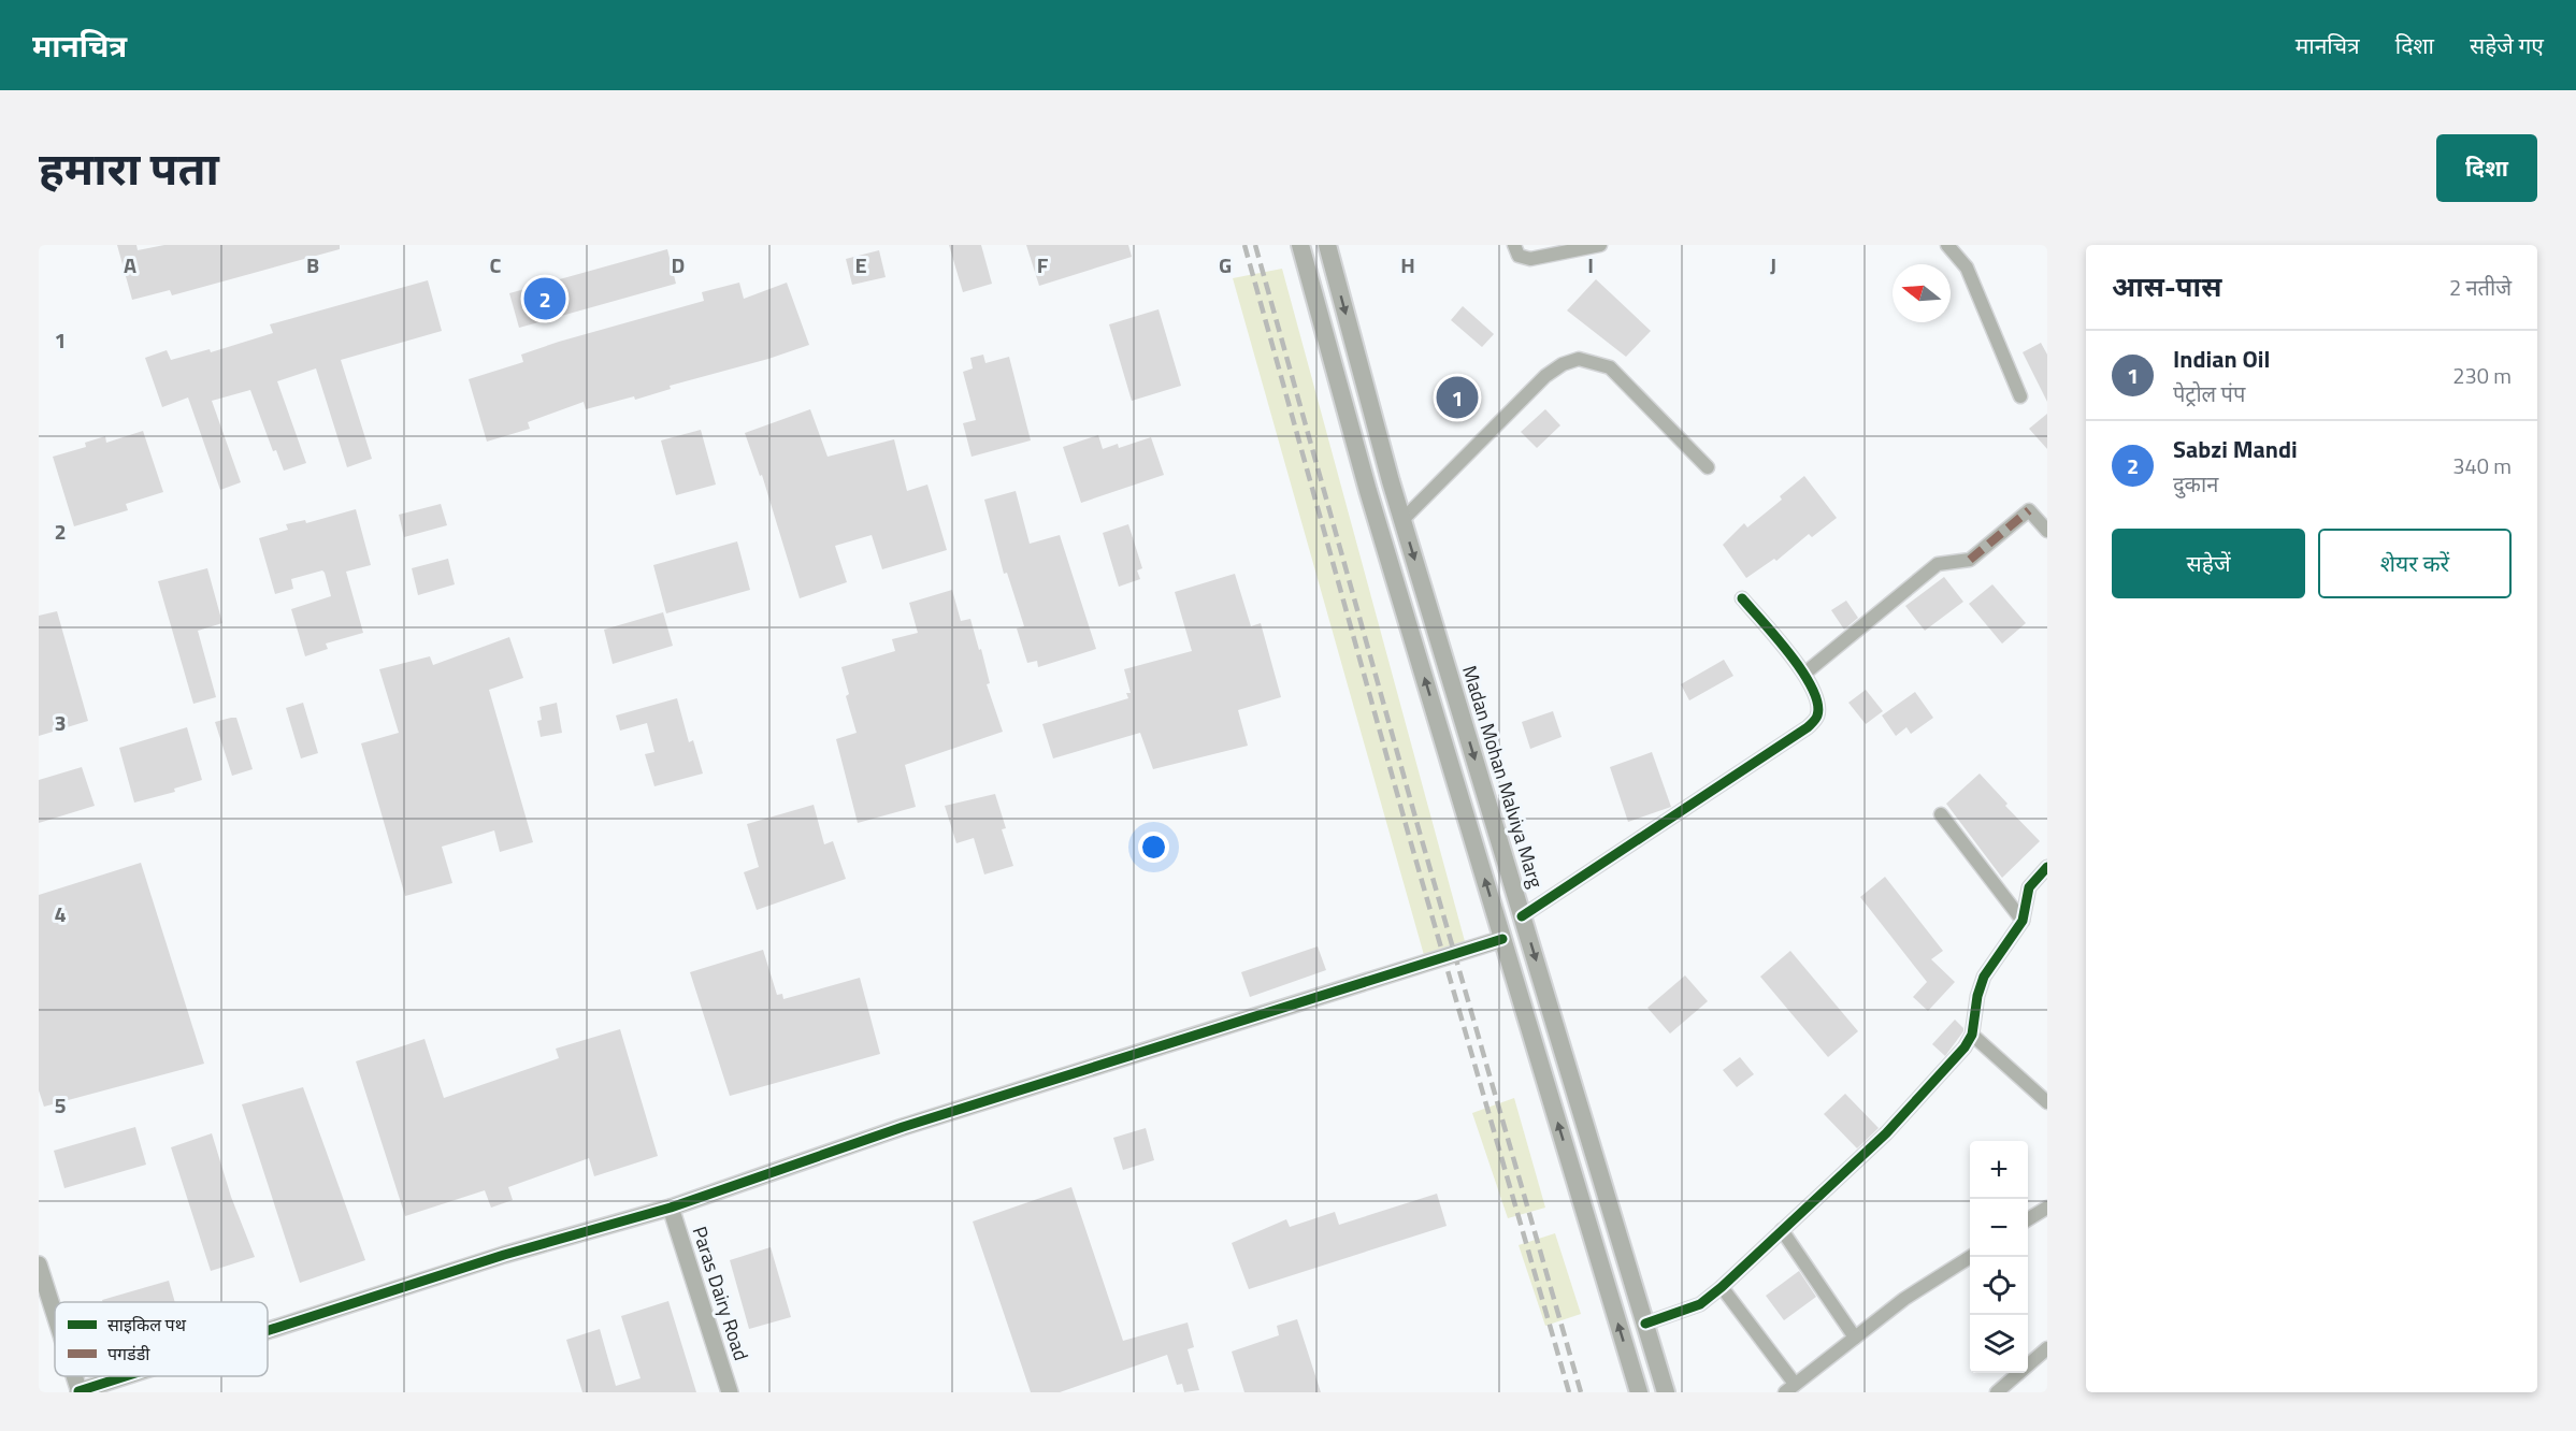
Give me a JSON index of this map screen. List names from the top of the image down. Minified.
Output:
{"streets":{"main road":["Madan Mohan Malviya Marg"],"street":["Paras Dairy Road"]},"legend":["साइकिल पथ","पगडंडी"],"north":"left","page":{"header":"मानचित्र","nav":["मानचित्र","दिशा","सहेजे गए"],"title":"हमारा पता","buttons":["दिशा",["सहेजें","शेयर करें"]],"heading":["आस-पास","2 नतीजे"],"pins":["2","1"],"list":[{"mark":"1","name":"Indian Oil","note":"पेट्रोल पंप","value":"230 m"},{"mark":"2","name":"Sabzi Mandi","note":"दुकान","value":"340 m"}],"map_buttons":["+","−"]},"grid":{"columns":["A","B","C","D","E","F","G","H","I","J"],"rows":["1","2","3","4","5"]}}
